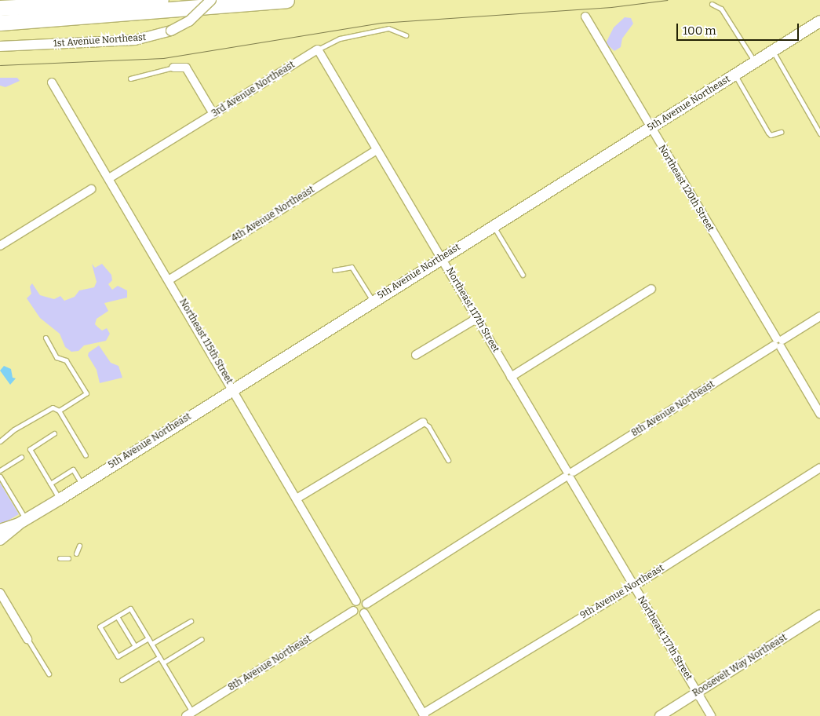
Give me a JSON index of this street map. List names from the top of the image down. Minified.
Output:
{"streets":{"main road":["5th Avenue Northeast"],"street":["1st Avenue Northeast","3rd Avenue Northeast","Northeast 120th Street","4th Avenue Northeast","Northeast 117th Street","Northeast 115th Street","8th Avenue Northeast","9th Avenue Northeast","Roosevelt Way Northeast"]},"crossings":[["3rd Avenue Northeast","Northeast 117th Street"],["3rd Avenue Northeast","Northeast 115th Street"],["5th Avenue Northeast","Northeast 120th Street"],["5th Avenue Northeast","Northeast 117th Street"],["5th Avenue Northeast","Northeast 115th Street"],["Northeast 120th Street","8th Avenue Northeast"],["4th Avenue Northeast","Northeast 117th Street"],["4th Avenue Northeast","Northeast 115th Street"],["Northeast 117th Street","8th Avenue Northeast"],["Northeast 117th Street","9th Avenue Northeast"],["Northeast 117th Street","Roosevelt Way Northeast"],["Northeast 115th Street","8th Avenue Northeast"]],"scale_bar":"100 m"}
